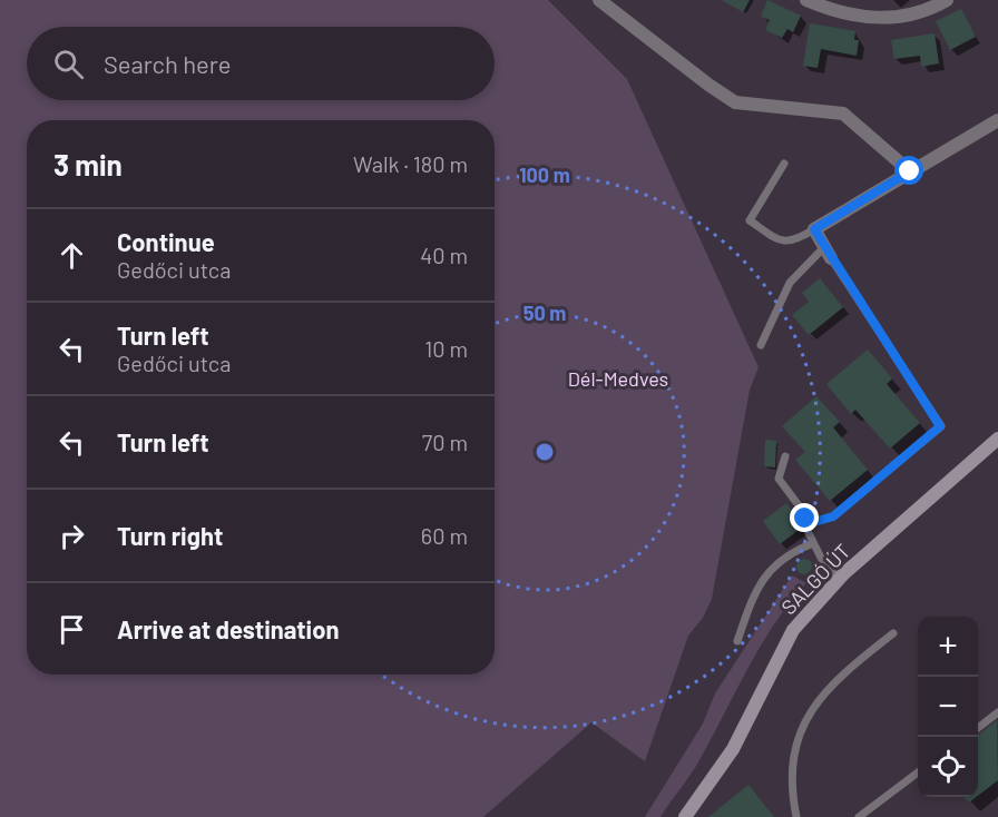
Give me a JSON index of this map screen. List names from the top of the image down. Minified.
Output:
{"streets":{"main road":["SALGÓ ÚT"]},"parks":["Dél-Medves"],"page":{"search":"Search here","heading":["3 min","Walk · 180 m"],"list":[["Continue","Gedőci utca","40 m"],["Turn left","Gedőci utca","10 m"],["Turn left","70 m"],["Turn right","60 m"],"Arrive at destination"],"map_buttons":["+","−"]},"rings":["100 m","50 m"]}
